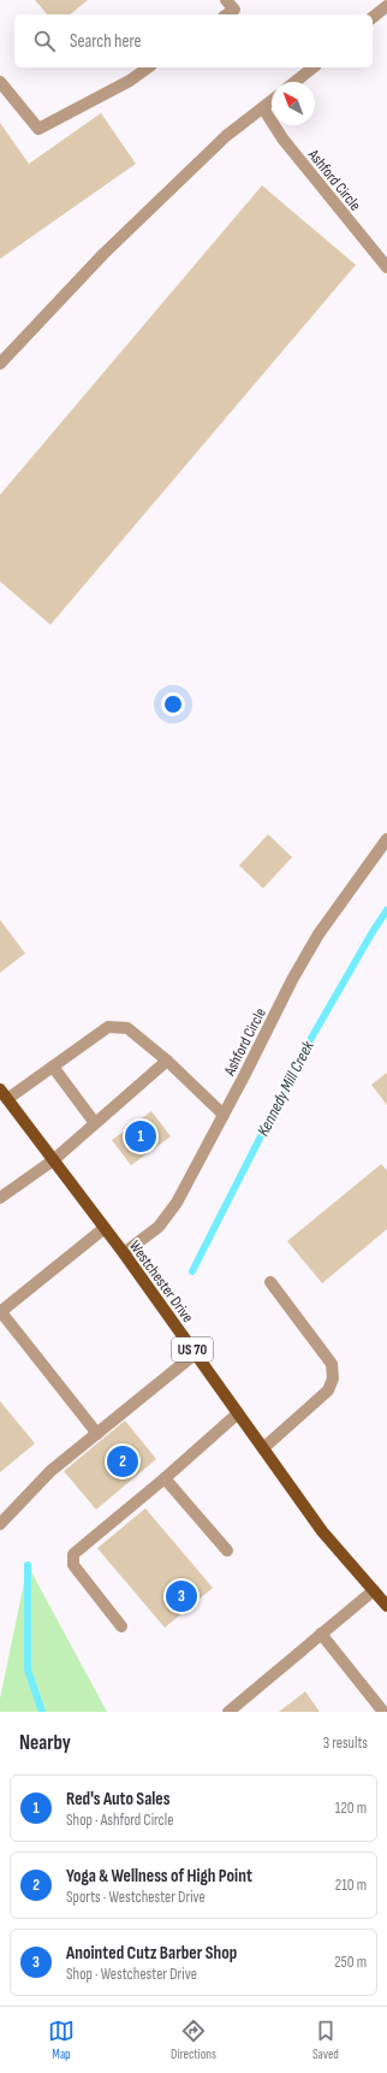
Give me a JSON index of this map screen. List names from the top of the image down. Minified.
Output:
{"streets":{"main road":["Westchester Drive","US 70"],"street":["Ashford Circle"]},"crossings":[["Ashford Circle","Westchester Drive"]],"water":["Kennedy Mill Creek"],"north":"top left","page":{"search":"Search here","pins":["1","2","3"],"heading":["Nearby","3 results"],"list":[{"mark":"1","name":"Red's Auto Sales","note":"Shop · Ashford Circle","value":"120 m"},{"mark":"2","name":"Yoga & Wellness of High Point","note":"Sports · Westchester Drive","value":"210 m"},{"mark":"3","name":"Anointed Cutz Barber Shop","note":"Shop · Westchester Drive","value":"250 m"}],"nav":["Map","Directions","Saved"]}}
